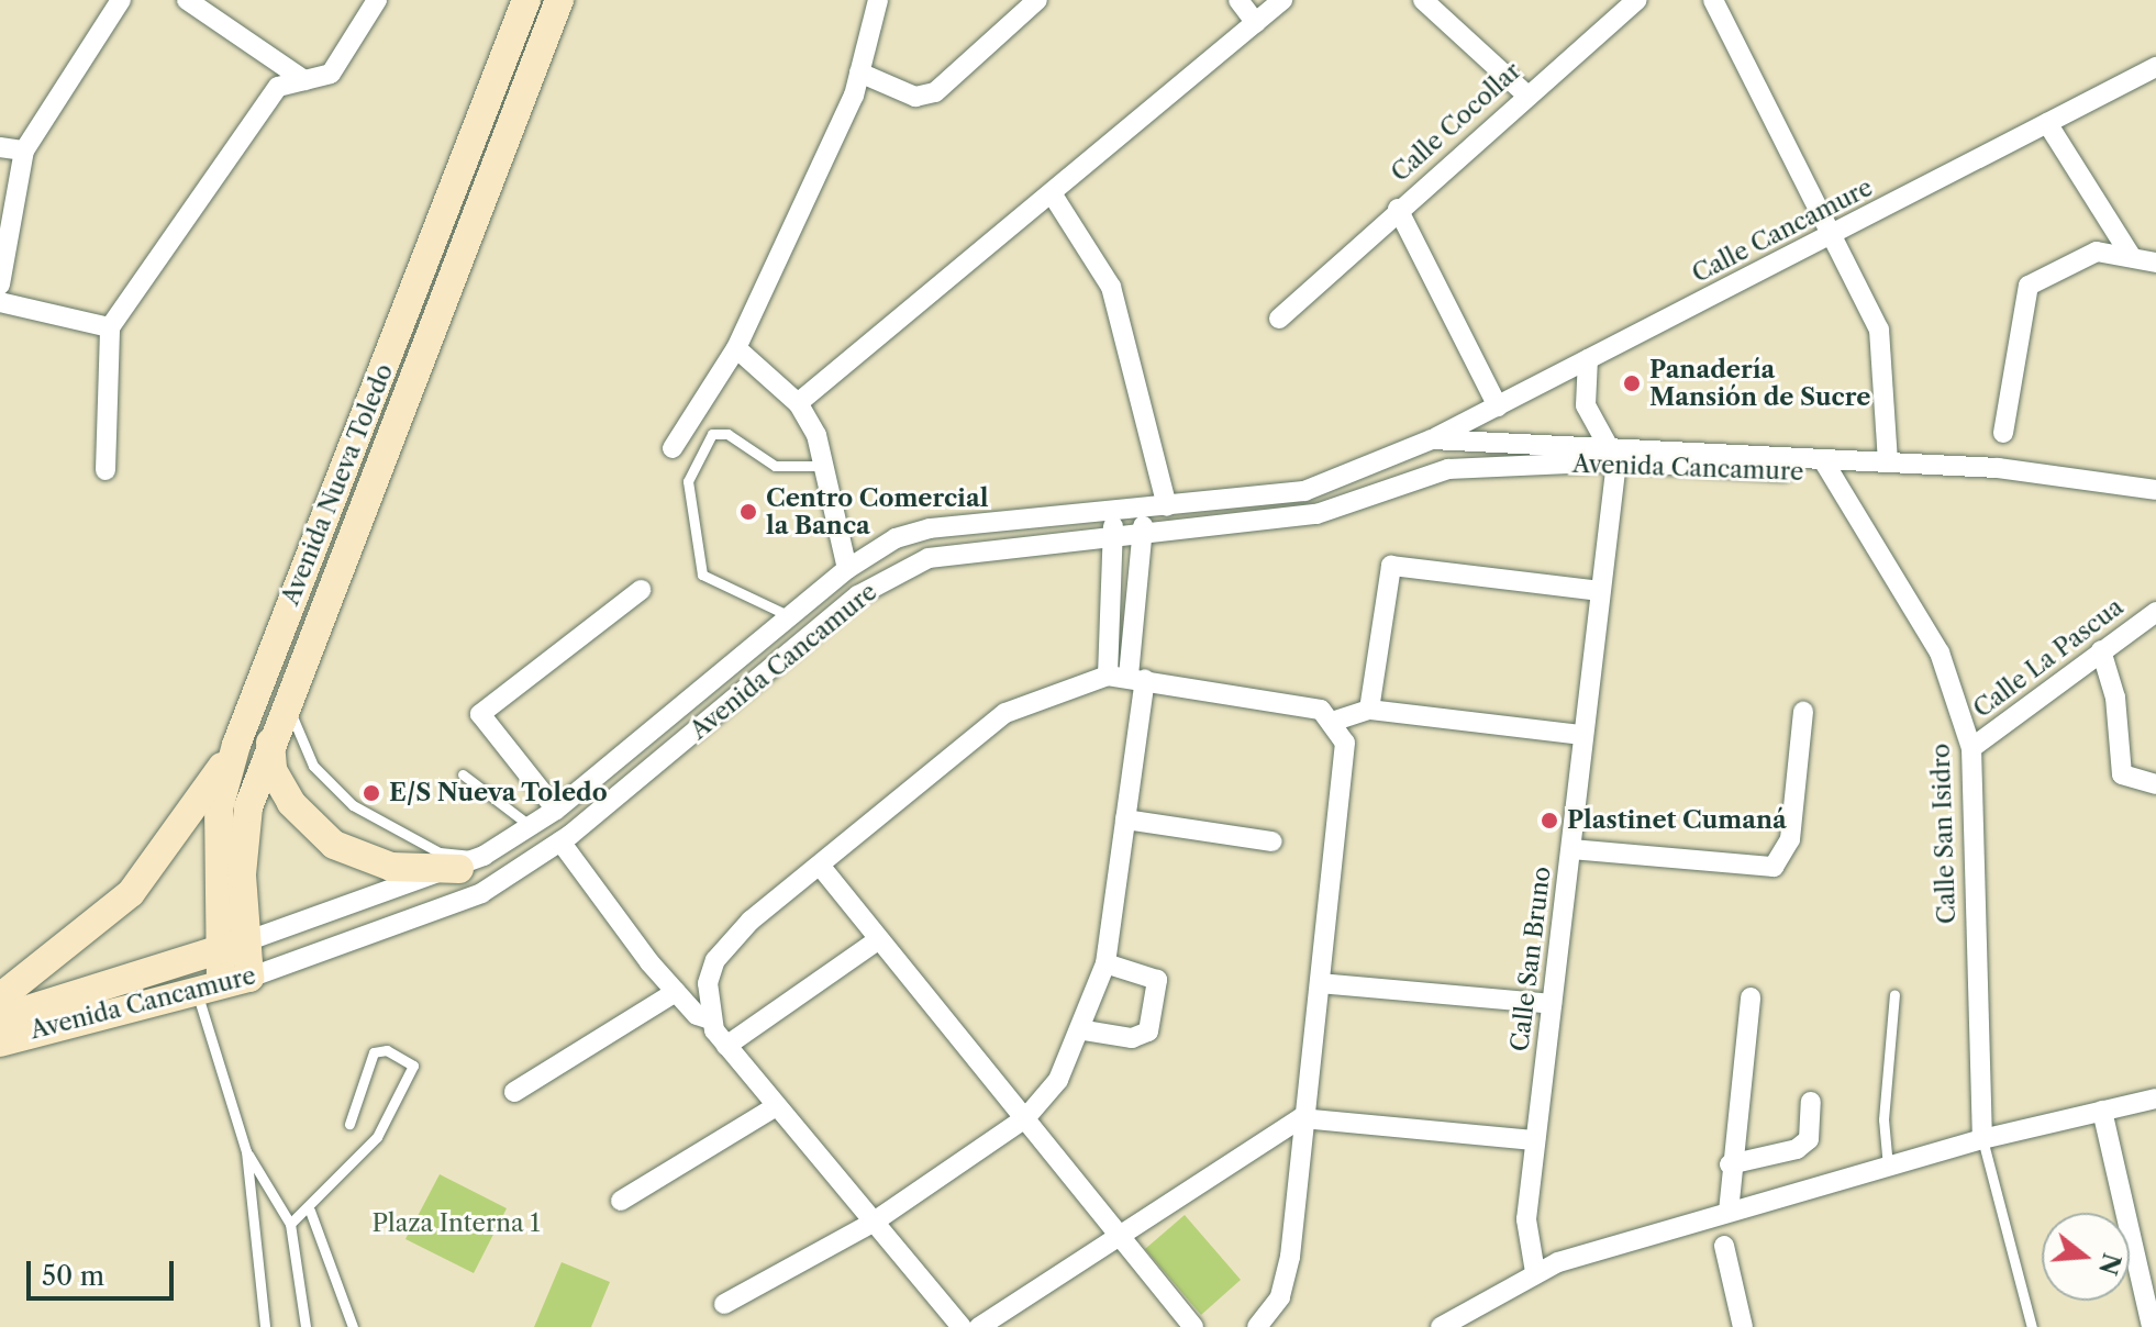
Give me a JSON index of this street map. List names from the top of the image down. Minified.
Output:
{"streets":{"main road":["Avenida Cancamure","Avenida Nueva Toledo"],"street":["Calle Cocollar","Calle Cancamure","Calle La Pascua","Calle San Isidro","Calle San Bruno"]},"crossings":[["Calle Cocollar","Calle Cancamure"],["Calle Cancamure","Avenida Cancamure"],["Avenida Cancamure","Avenida Nueva Toledo"],["Avenida Cancamure","Calle San Isidro"],["Avenida Cancamure","Calle San Bruno"],["Calle La Pascua","Calle San Isidro"]],"parks":["Plaza Interna 1"],"places":["Panadería Mansión de Sucre","Centro Comercial la Banca","E/S Nueva Toledo","Plastinet Cumaná"],"scale_bar":"50 m","north":"right"}
